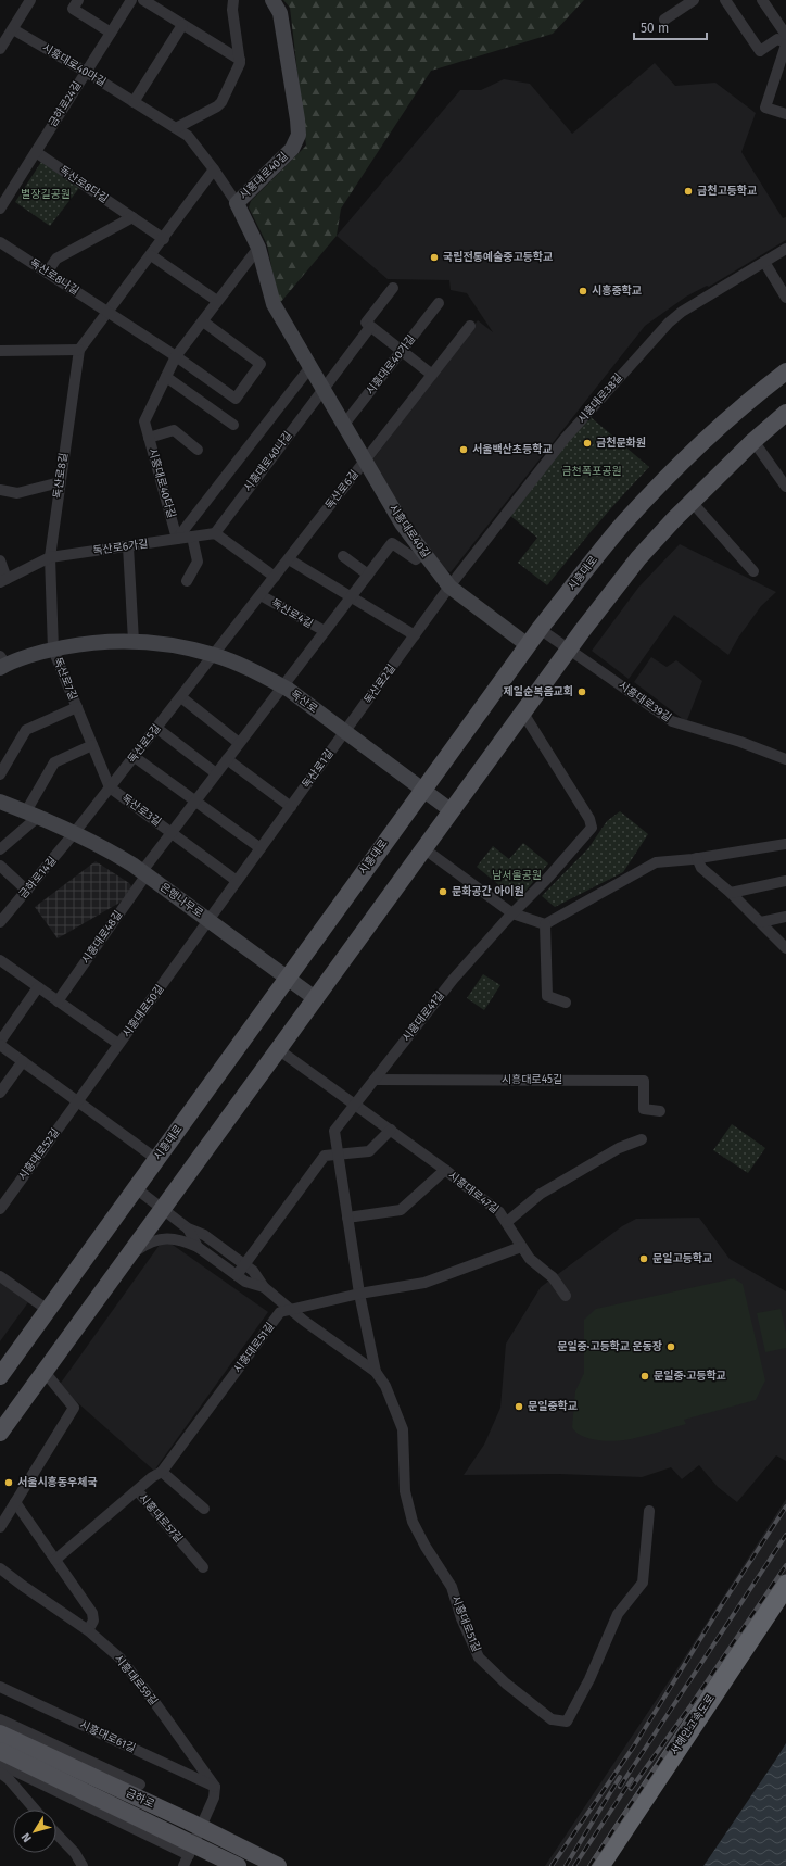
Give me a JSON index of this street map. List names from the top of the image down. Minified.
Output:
{"streets":{"highway":["서해안고속도로"],"main road":["시흥대로","금하로"],"street":["시흥대로40마길","금하로24길","시흥대로40길","독산로8다길","독산로8나길","시흥대로40가길","시흥대로38길","시흥대로40나길","독산로8길","시흥대로40다길","독산로6길","독산로6가길","독산로4길","독산로7길","독산로2길","독산로","시흥대로39길","독산로5길","독산로1길","독산로3길","금하로14길","은행나무로","시흥대로48길","시흥대로50길","시흥대로41길","시흥대로45길","시흥대로52길","시흥대로47길","시흥대로51길","시흥대로57길","시흥대로59길","시흥대로61길"]},"crossings":[["시흥대로40마길","금하로24길"],["시흥대로40마길","시흥대로40길"],["금하로24길","독산로8다길"],["시흥대로40길","시흥대로40가길"],["시흥대로40길","시흥대로38길"],["시흥대로40길","시흥대로40나길"],["시흥대로40길","시흥대로40다길"],["시흥대로40길","독산로6길"],["시흥대로40길","시흥대로"],["시흥대로40길","독산로4길"],["시흥대로40길","독산로2길"],["시흥대로38길","독산로2길"],["시흥대로40나길","독산로6가길"],["독산로8길","독산로6가길"],["독산로8길","독산로7길"],["독산로8길","독산로"],["시흥대로40다길","독산로6가길"],["독산로6길","독산로4길"],["독산로6길","독산로"],["독산로6길","독산로5길"],["시흥대로","독산로"],["시흥대로","시흥대로39길"],["시흥대로","은행나무로"],["시흥대로","시흥대로51길"],["독산로4길","독산로"],["독산로4길","독산로3길"],["독산로7길","독산로"],["독산로7길","독산로5길"],["독산로7길","독산로3길"],["독산로2길","독산로"],["독산로2길","독산로1길"],["독산로","독산로5길"],["독산로","독산로1길"],["독산로","독산로3길"],["독산로5길","독산로3길"],["독산로5길","금하로14길"],["독산로5길","은행나무로"],["독산로1길","은행나무로"],["독산로1길","시흥대로50길"],["독산로3길","은행나무로"],["독산로3길","시흥대로48길"],["금하로14길","은행나무로"],["은행나무로","시흥대로48길"],["은행나무로","시흥대로50길"],["시흥대로50길","시흥대로52길"],["시흥대로41길","시흥대로45길"],["시흥대로41길","시흥대로47길"],["시흥대로41길","시흥대로51길"],["시흥대로47길","시흥대로51길"],["시흥대로51길","시흥대로57길"],["시흥대로59길","시흥대로61길"]],"parks":["별장길공원","금천폭포공원","남서울공원"],"places":["금천고등학교","국립전통예술중고등학교","시흥중학교","금천문화원","서울백산초등학교","제일순복음교회","문화공간 아이원","문일고등학교","문일중·고등학교 운동장","문일중·고등학교","문일중학교","서울시흥동우체국"],"scale_bar":"50 m","north":"bottom left"}
